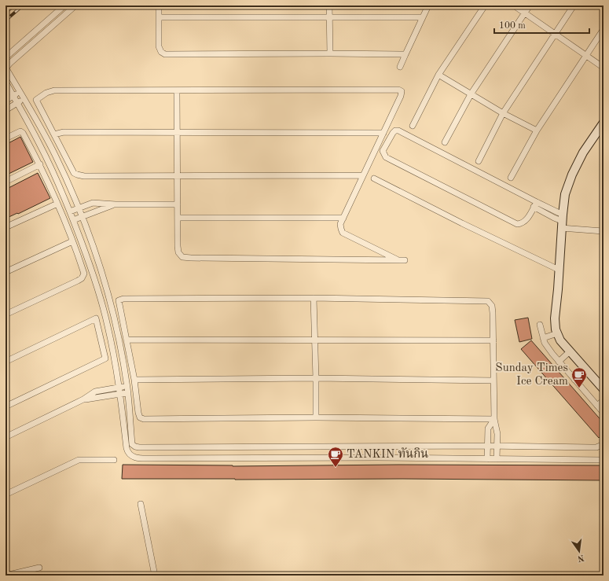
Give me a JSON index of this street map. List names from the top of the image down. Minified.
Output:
{"places":{"cafe":["Sunday Times Ice Cream","TANKIN ทันกิน"]},"scale_bar":"100 m","north":"bottom"}
